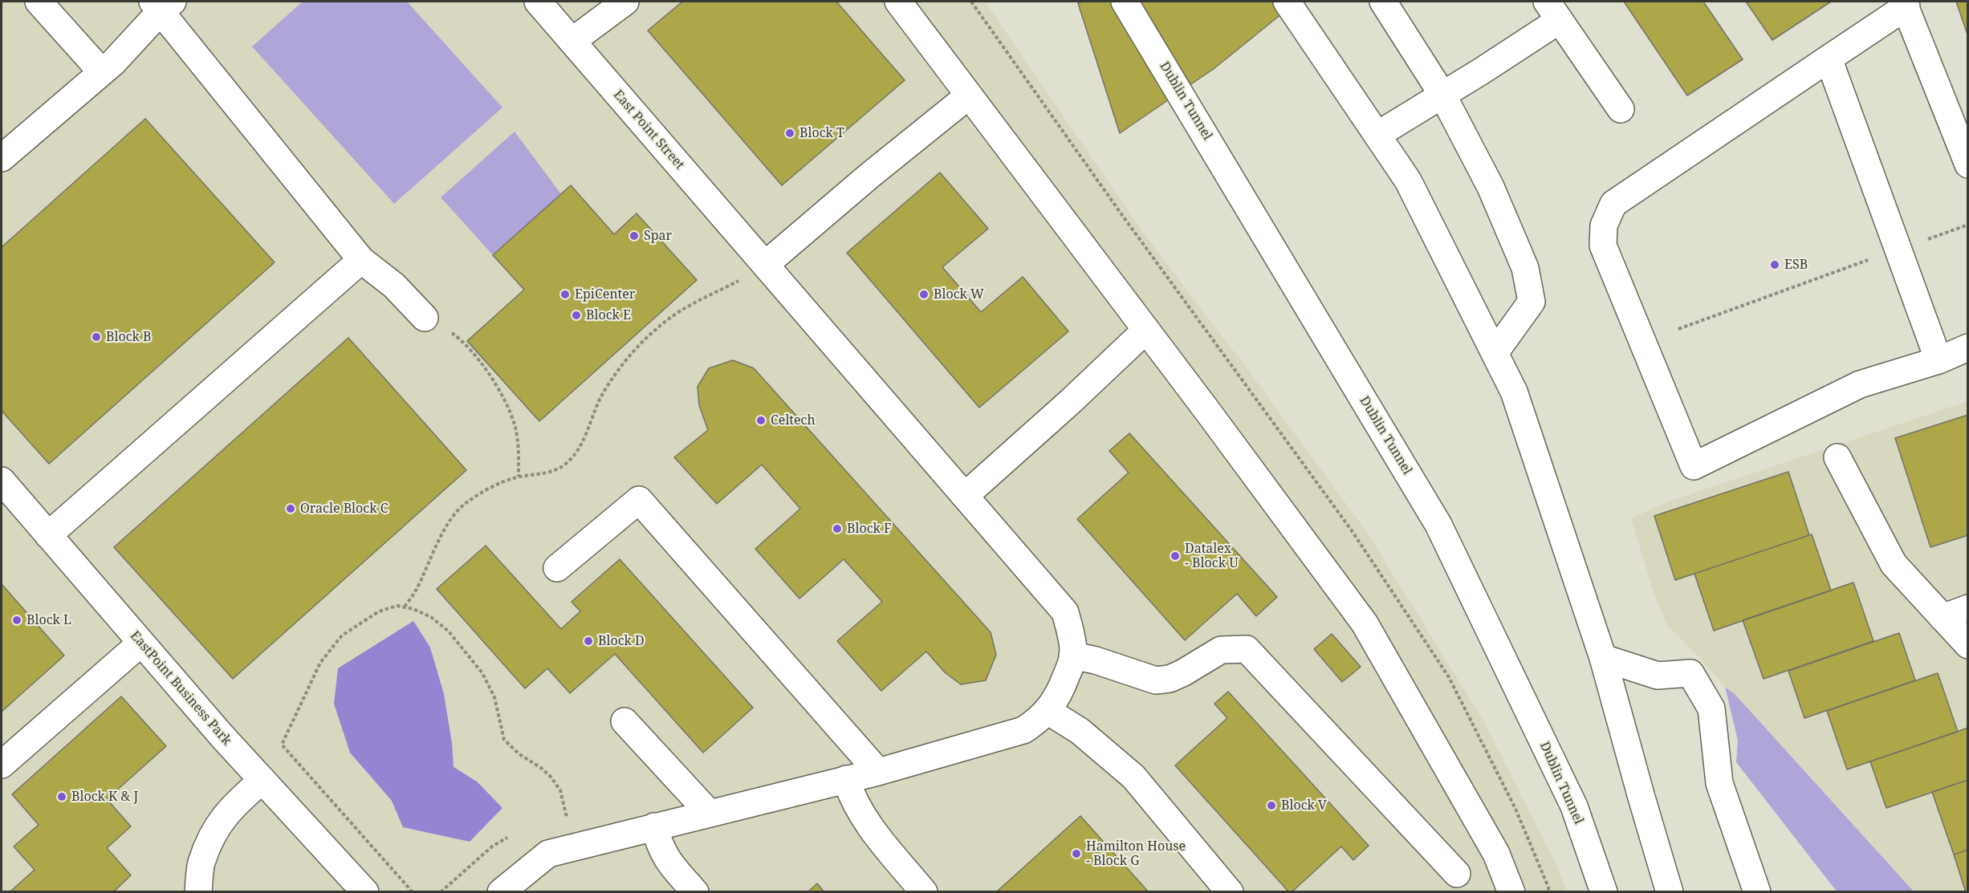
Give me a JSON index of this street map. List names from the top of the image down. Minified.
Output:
{"streets":{"main road":["Dublin Tunnel","East Point Street","EastPoint Business Park"]},"places":["Block T","Spar","ESB","EpiCenter","Block W","Block E","Block B","Celtech","Oracle Block C","Block F","Datalex - Block U","Block L","Block D","Block K & J","Block V","Hamilton House - Block G"]}
